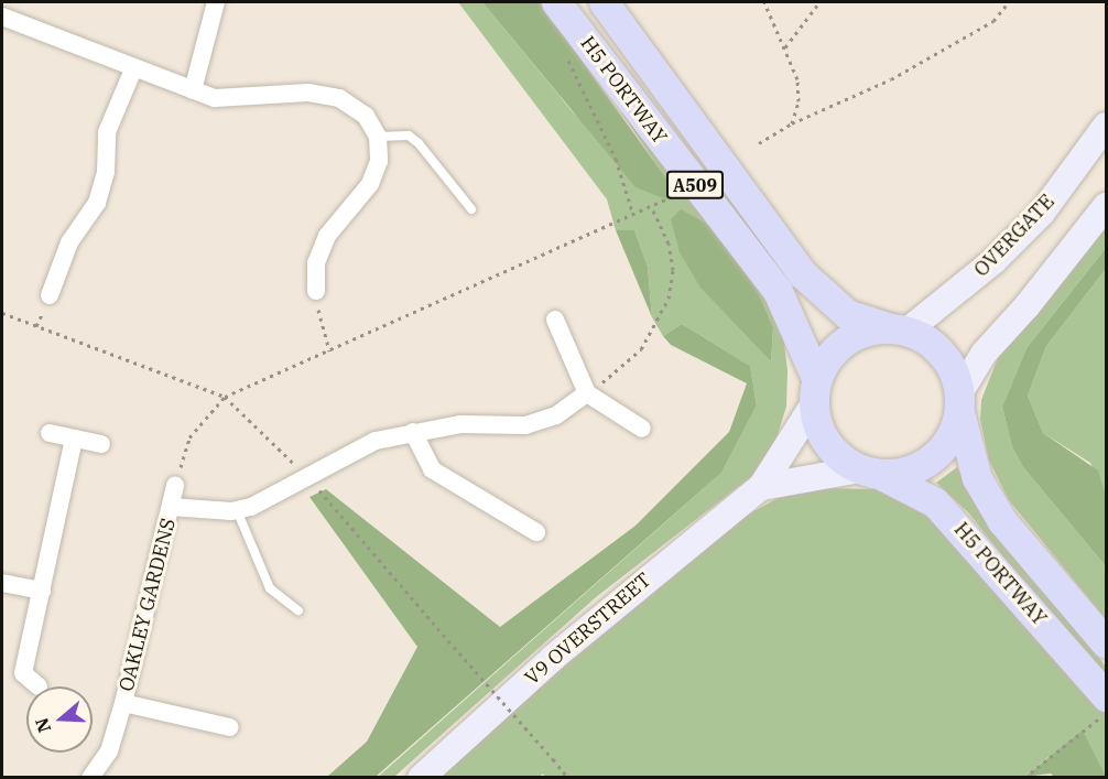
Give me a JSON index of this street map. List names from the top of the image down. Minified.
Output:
{"streets":{"main road":["H5 PORTWAY","A509"],"street":["OVERGATE","OAKLEY GARDENS","V9 OVERSTREET"]},"crossings":[["H5 PORTWAY","A509"],["H5 PORTWAY","OVERGATE"],["H5 PORTWAY","V9 OVERSTREET"],["A509","OVERGATE"],["A509","V9 OVERSTREET"],["OVERGATE","V9 OVERSTREET"]],"north":"left"}
